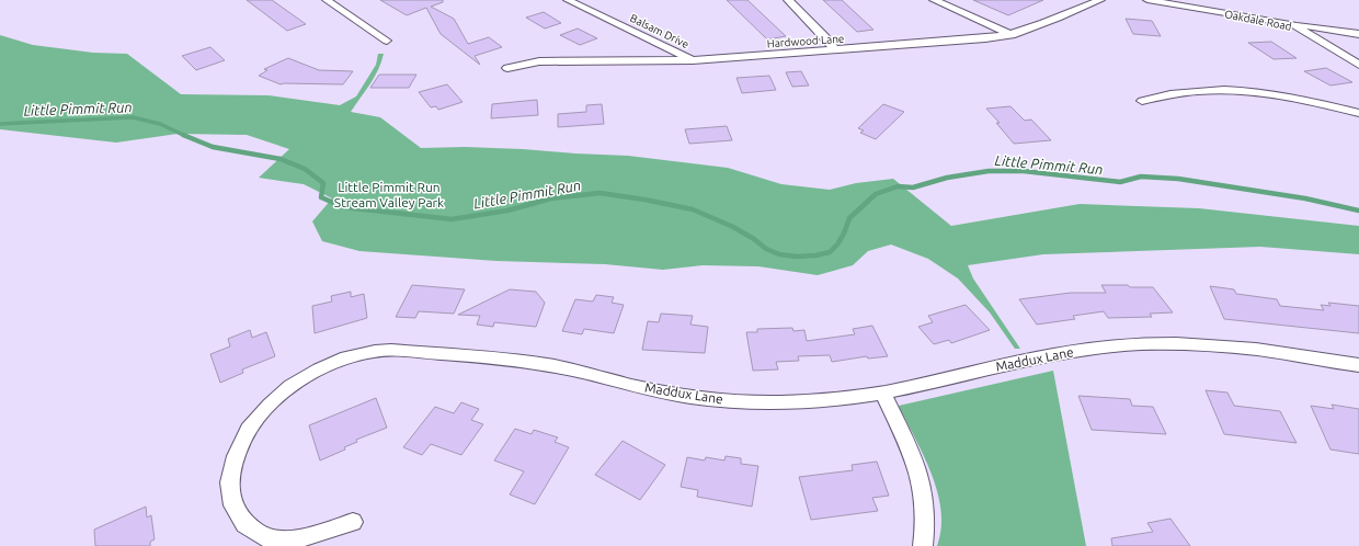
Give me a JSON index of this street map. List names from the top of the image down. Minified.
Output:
{"streets":{"street":["Oakdale Road","Balsam Drive","Hardwood Lane","Maddux Lane"]},"crossings":[["Balsam Drive","Hardwood Lane"]],"water":["Little Pimmit Run"],"parks":["Little Pimmit Run Stream Valley Park"]}
